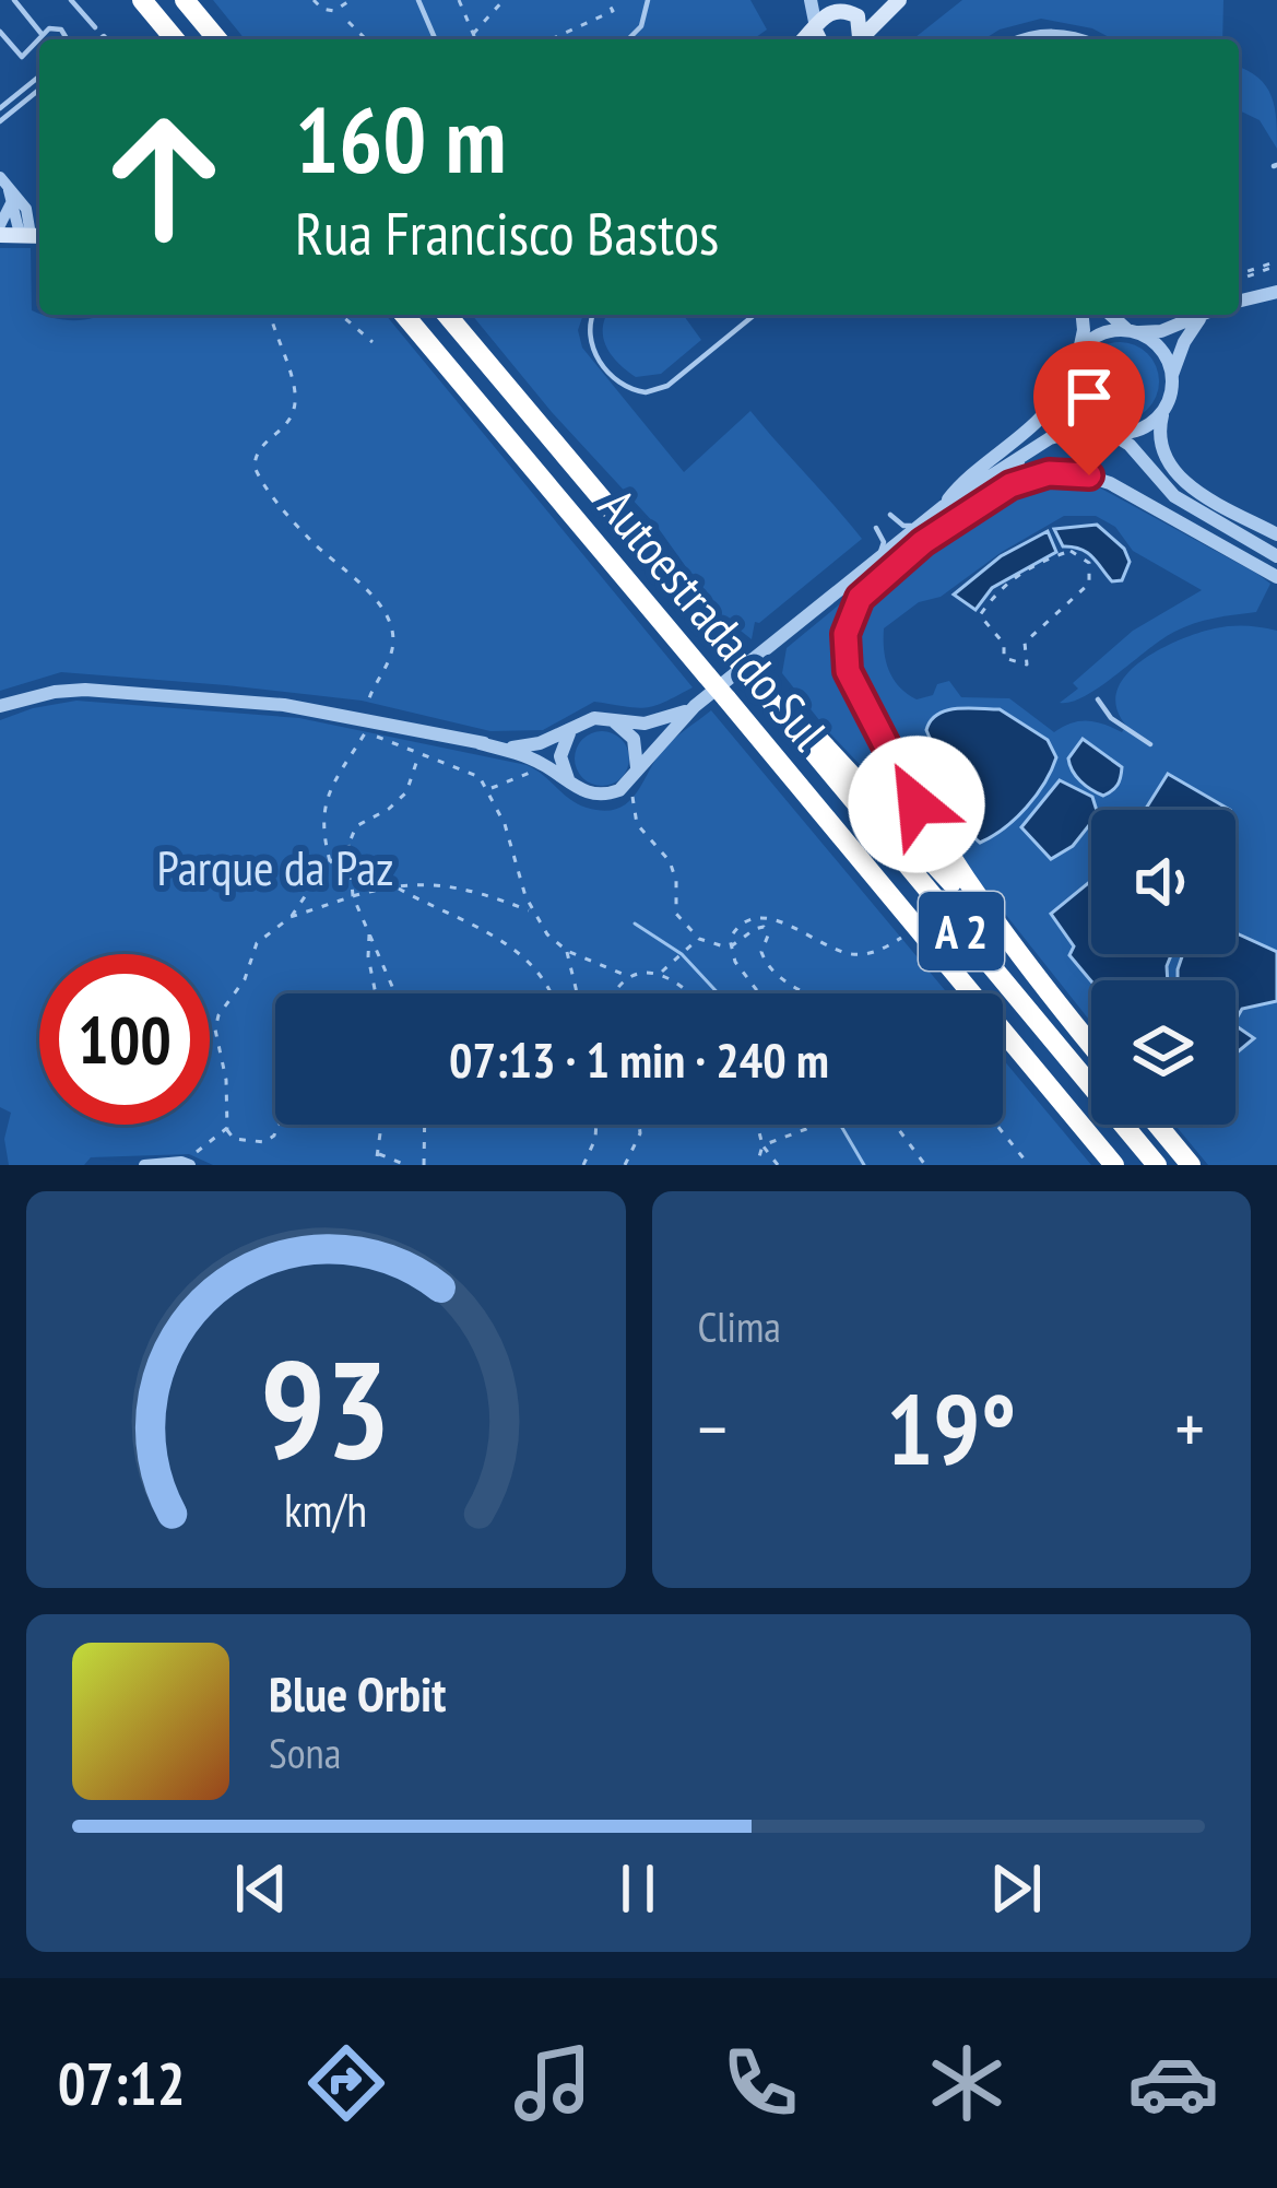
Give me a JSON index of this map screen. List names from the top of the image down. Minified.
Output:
{"streets":{"highway":["Autoestrada do Sul","A 2"]},"parks":["Parque da Paz"],"page":{"turn":["160 m","Rua Francisco Bastos"],"limit":"100","trip":"07:13 · 1 min · 240 m","tile":"Clima","heat":["−","19°","+"],"song":["Blue Orbit","Sona"],"tabs":"07:12","gauge":["93","km/h"]}}
